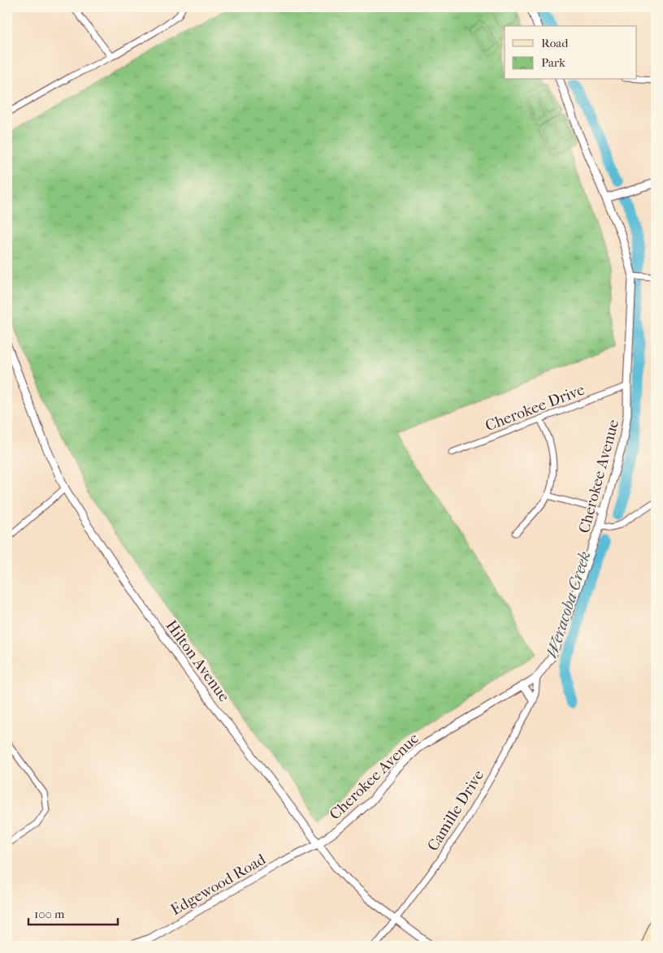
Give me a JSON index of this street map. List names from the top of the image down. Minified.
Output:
{"streets":{"street":["Cherokee Drive","Cherokee Avenue","Hilton Avenue","Camille Drive","Edgewood Road"]},"crossings":[["Cherokee Drive","Cherokee Avenue"],["Cherokee Avenue","Hilton Avenue"],["Cherokee Avenue","Camille Drive"],["Cherokee Avenue","Edgewood Road"],["Hilton Avenue","Camille Drive"],["Hilton Avenue","Edgewood Road"]],"water":["Weracoba Creek"],"legend":["Road","Park"],"scale_bar":"100 m"}
